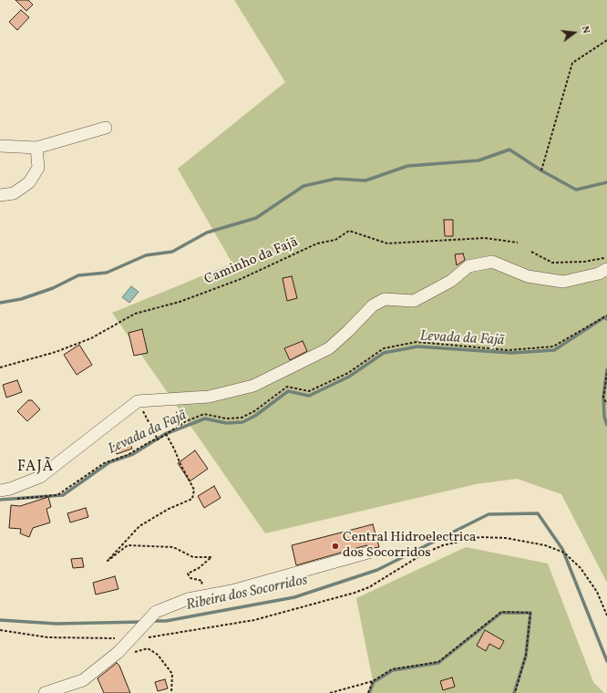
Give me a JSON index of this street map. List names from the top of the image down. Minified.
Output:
{"streets":{"path":["Caminho da Fajã"]},"districts":["FAJÃ"],"water":["Levada da Fajã","Ribeira dos Socorridos"],"places":["Central Hidroelectrica dos Socorridos"],"north":"right"}
